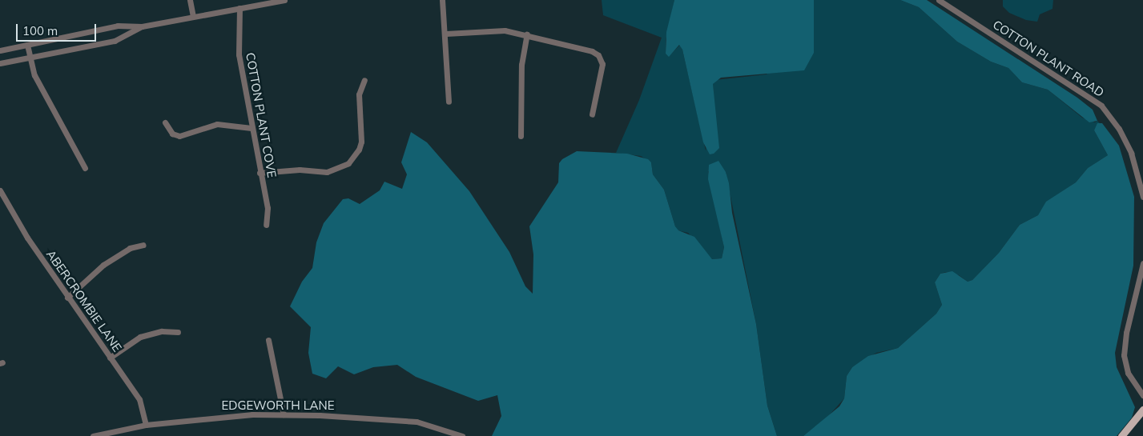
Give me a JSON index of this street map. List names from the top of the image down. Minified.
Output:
{"streets":{"street":["COTTON PLANT ROAD","COTTON PLANT COVE","ABERCROMBIE LANE","EDGEWORTH LANE"]},"crossings":[["ABERCROMBIE LANE","EDGEWORTH LANE"]],"scale_bar":"100 m"}
